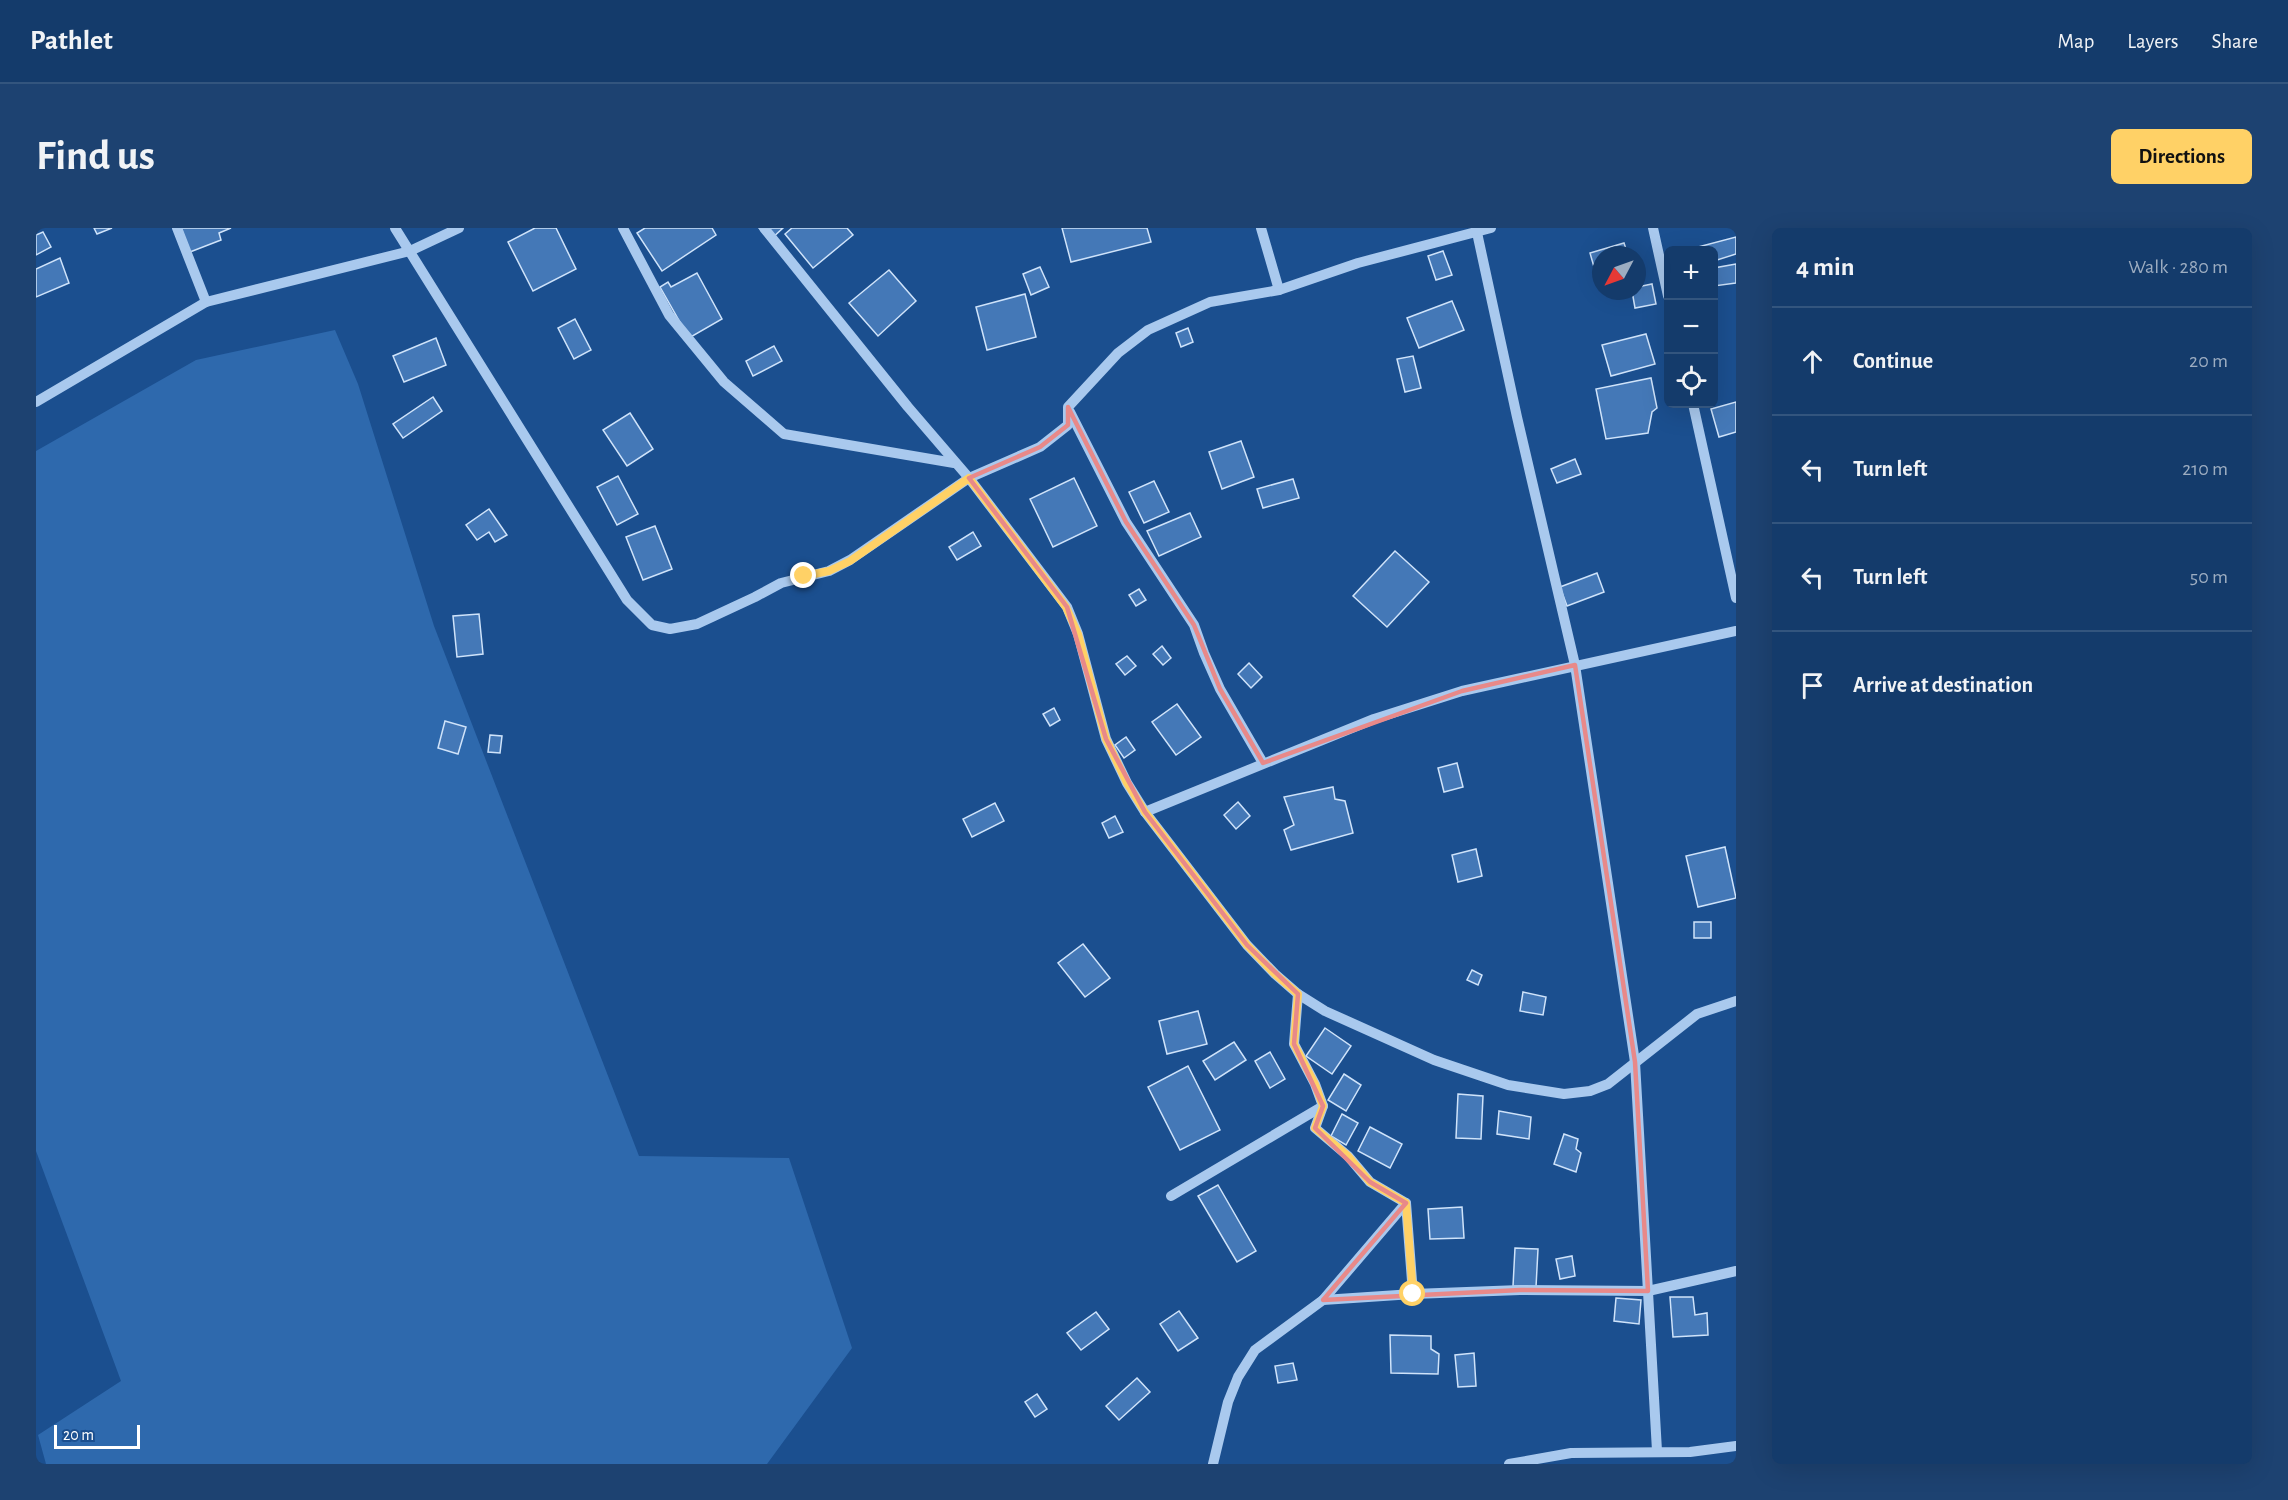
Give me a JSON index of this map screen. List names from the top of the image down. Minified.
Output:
{"scale_bar":"20 m","north":"bottom left","page":{"header":"Pathlet","nav":["Map","Layers","Share"],"buttons":"Directions","title":"Find us","heading":["4 min","Walk · 280 m"],"map_buttons":["+","−"],"list":[["Continue","20 m"],["Turn left","210 m"],["Turn left","50 m"],"Arrive at destination"],"scale":"20 m"}}
